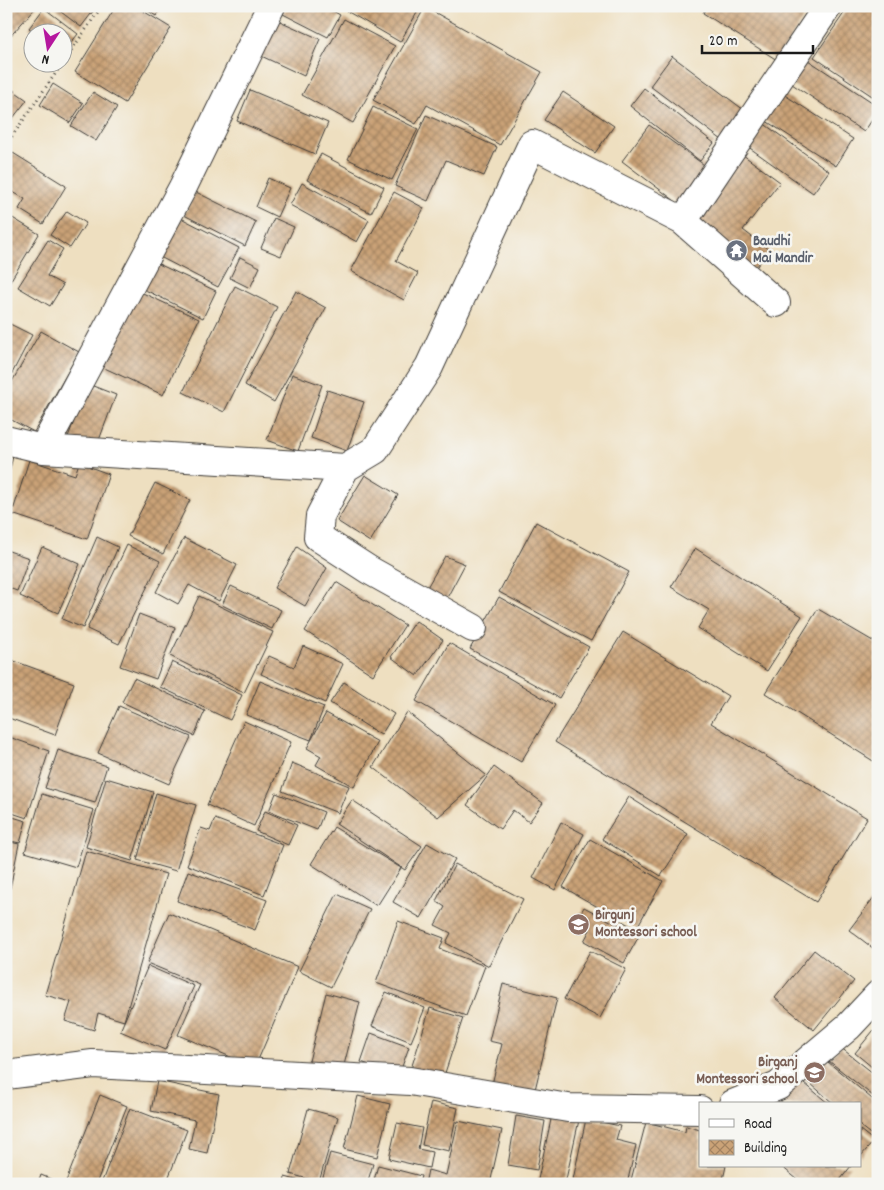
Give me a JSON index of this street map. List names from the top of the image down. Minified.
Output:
{"places":{"temple":["Baudhi Mai Mandir"],"school or university":["Birgunj Montessori school","Birganj Montessori school"]},"legend":["Road","Building"],"scale_bar":"20 m","north":"bottom"}
